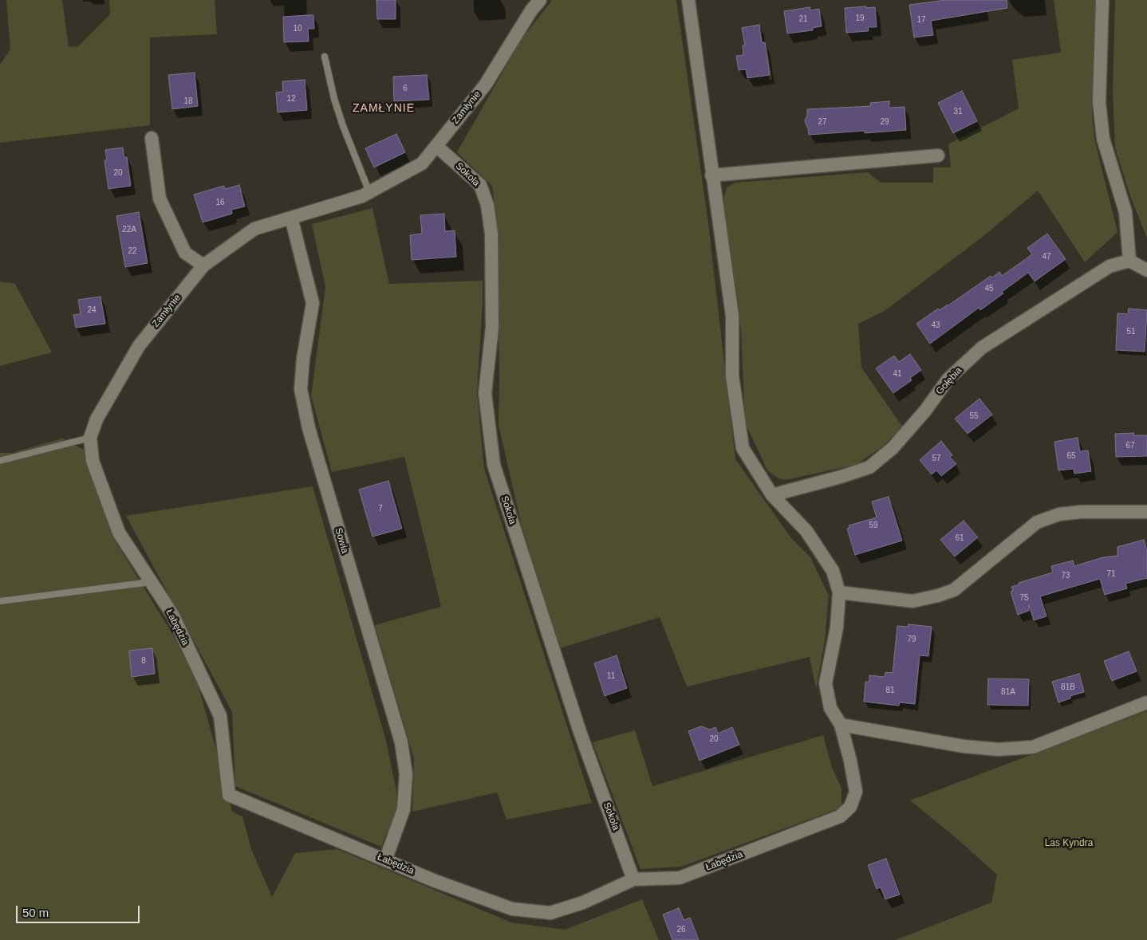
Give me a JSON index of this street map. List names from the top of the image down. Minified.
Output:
{"streets":{"street":["Zamłynie","Sokola","Gołębia","Sowia","Łabędzia"]},"crossings":[["Zamłynie","Sokola"],["Zamłynie","Sowia"],["Zamłynie","Łabędzia"],["Sokola","Łabędzia"],["Sowia","Łabędzia"]],"districts":["ZAMŁYNIE"],"parks":["Las Kyndra"],"house_numbers":["19","21","17","10","6","12","18","31","27","29","20","16","22A","22","47","45","24","43","51","41","55","67","65","57","7","59","61","71","73","75","79","8","11","81B","81","81A","20","26"],"scale_bar":"50 m"}
